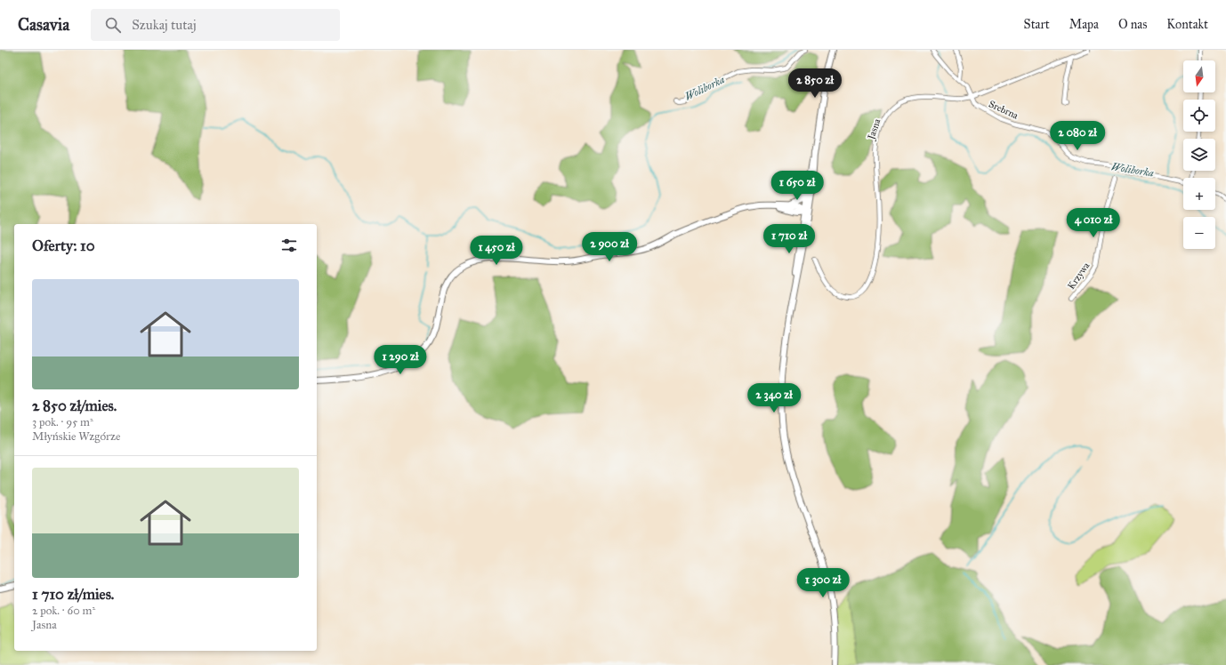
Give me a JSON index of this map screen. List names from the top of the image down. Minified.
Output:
{"streets":{"street":["Srebrna","Jasna","Krzywa"]},"crossings":[["Srebrna","Jasna"]],"water":["Woliborka"],"north":"bottom","page":{"header":"Casavia","search":"Szukaj tutaj","nav":["Start","Mapa","O nas","Kontakt"],"map_buttons":["+","−"],"price":["2 850 zł","2 080 zł","1 650 zł","4 010 zł","1 710 zł","2 900 zł","1 450 zł","1 290 zł","2 340 zł","1 300 zł"],"heading":"Oferty: 10","list":[{"name":"2 850 zł/mies.","note":"3 pok. · 95 m² · Młyńskie Wzgórze"},{"name":"1 710 zł/mies.","note":"2 pok. · 60 m² · Jasna"}]}}
